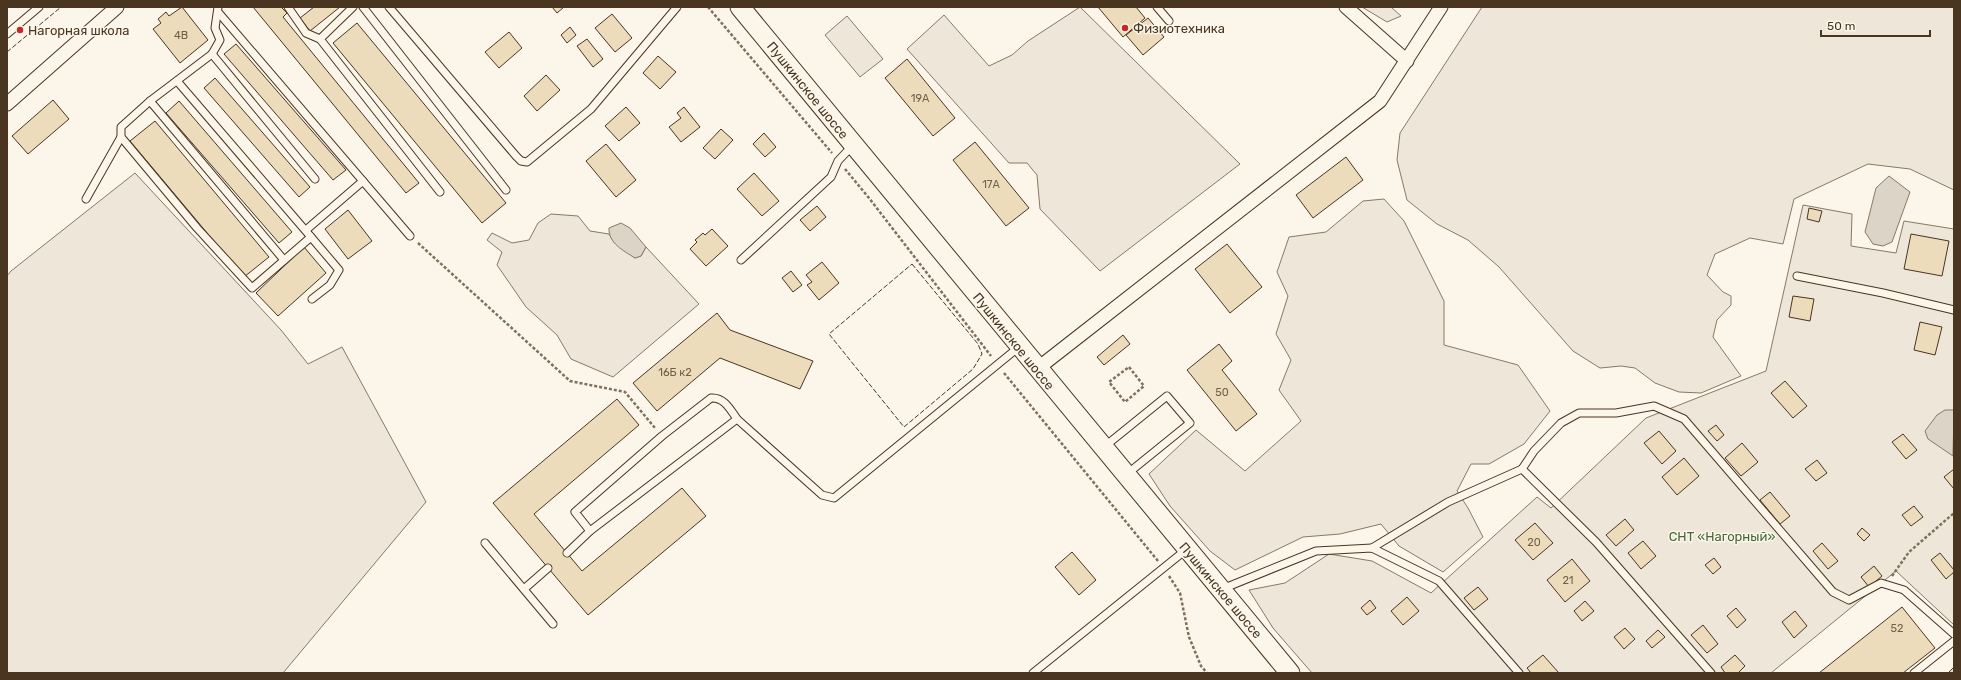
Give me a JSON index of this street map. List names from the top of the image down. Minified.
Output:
{"streets":{"main road":["Пушкинское шоссе"]},"parks":["СНТ «Нагорный»"],"places":["Физиотехника","Нагорная школа"],"house_numbers":["4В","19А","17А","16Б к2","50","20","21","52"],"scale_bar":"50 m"}
